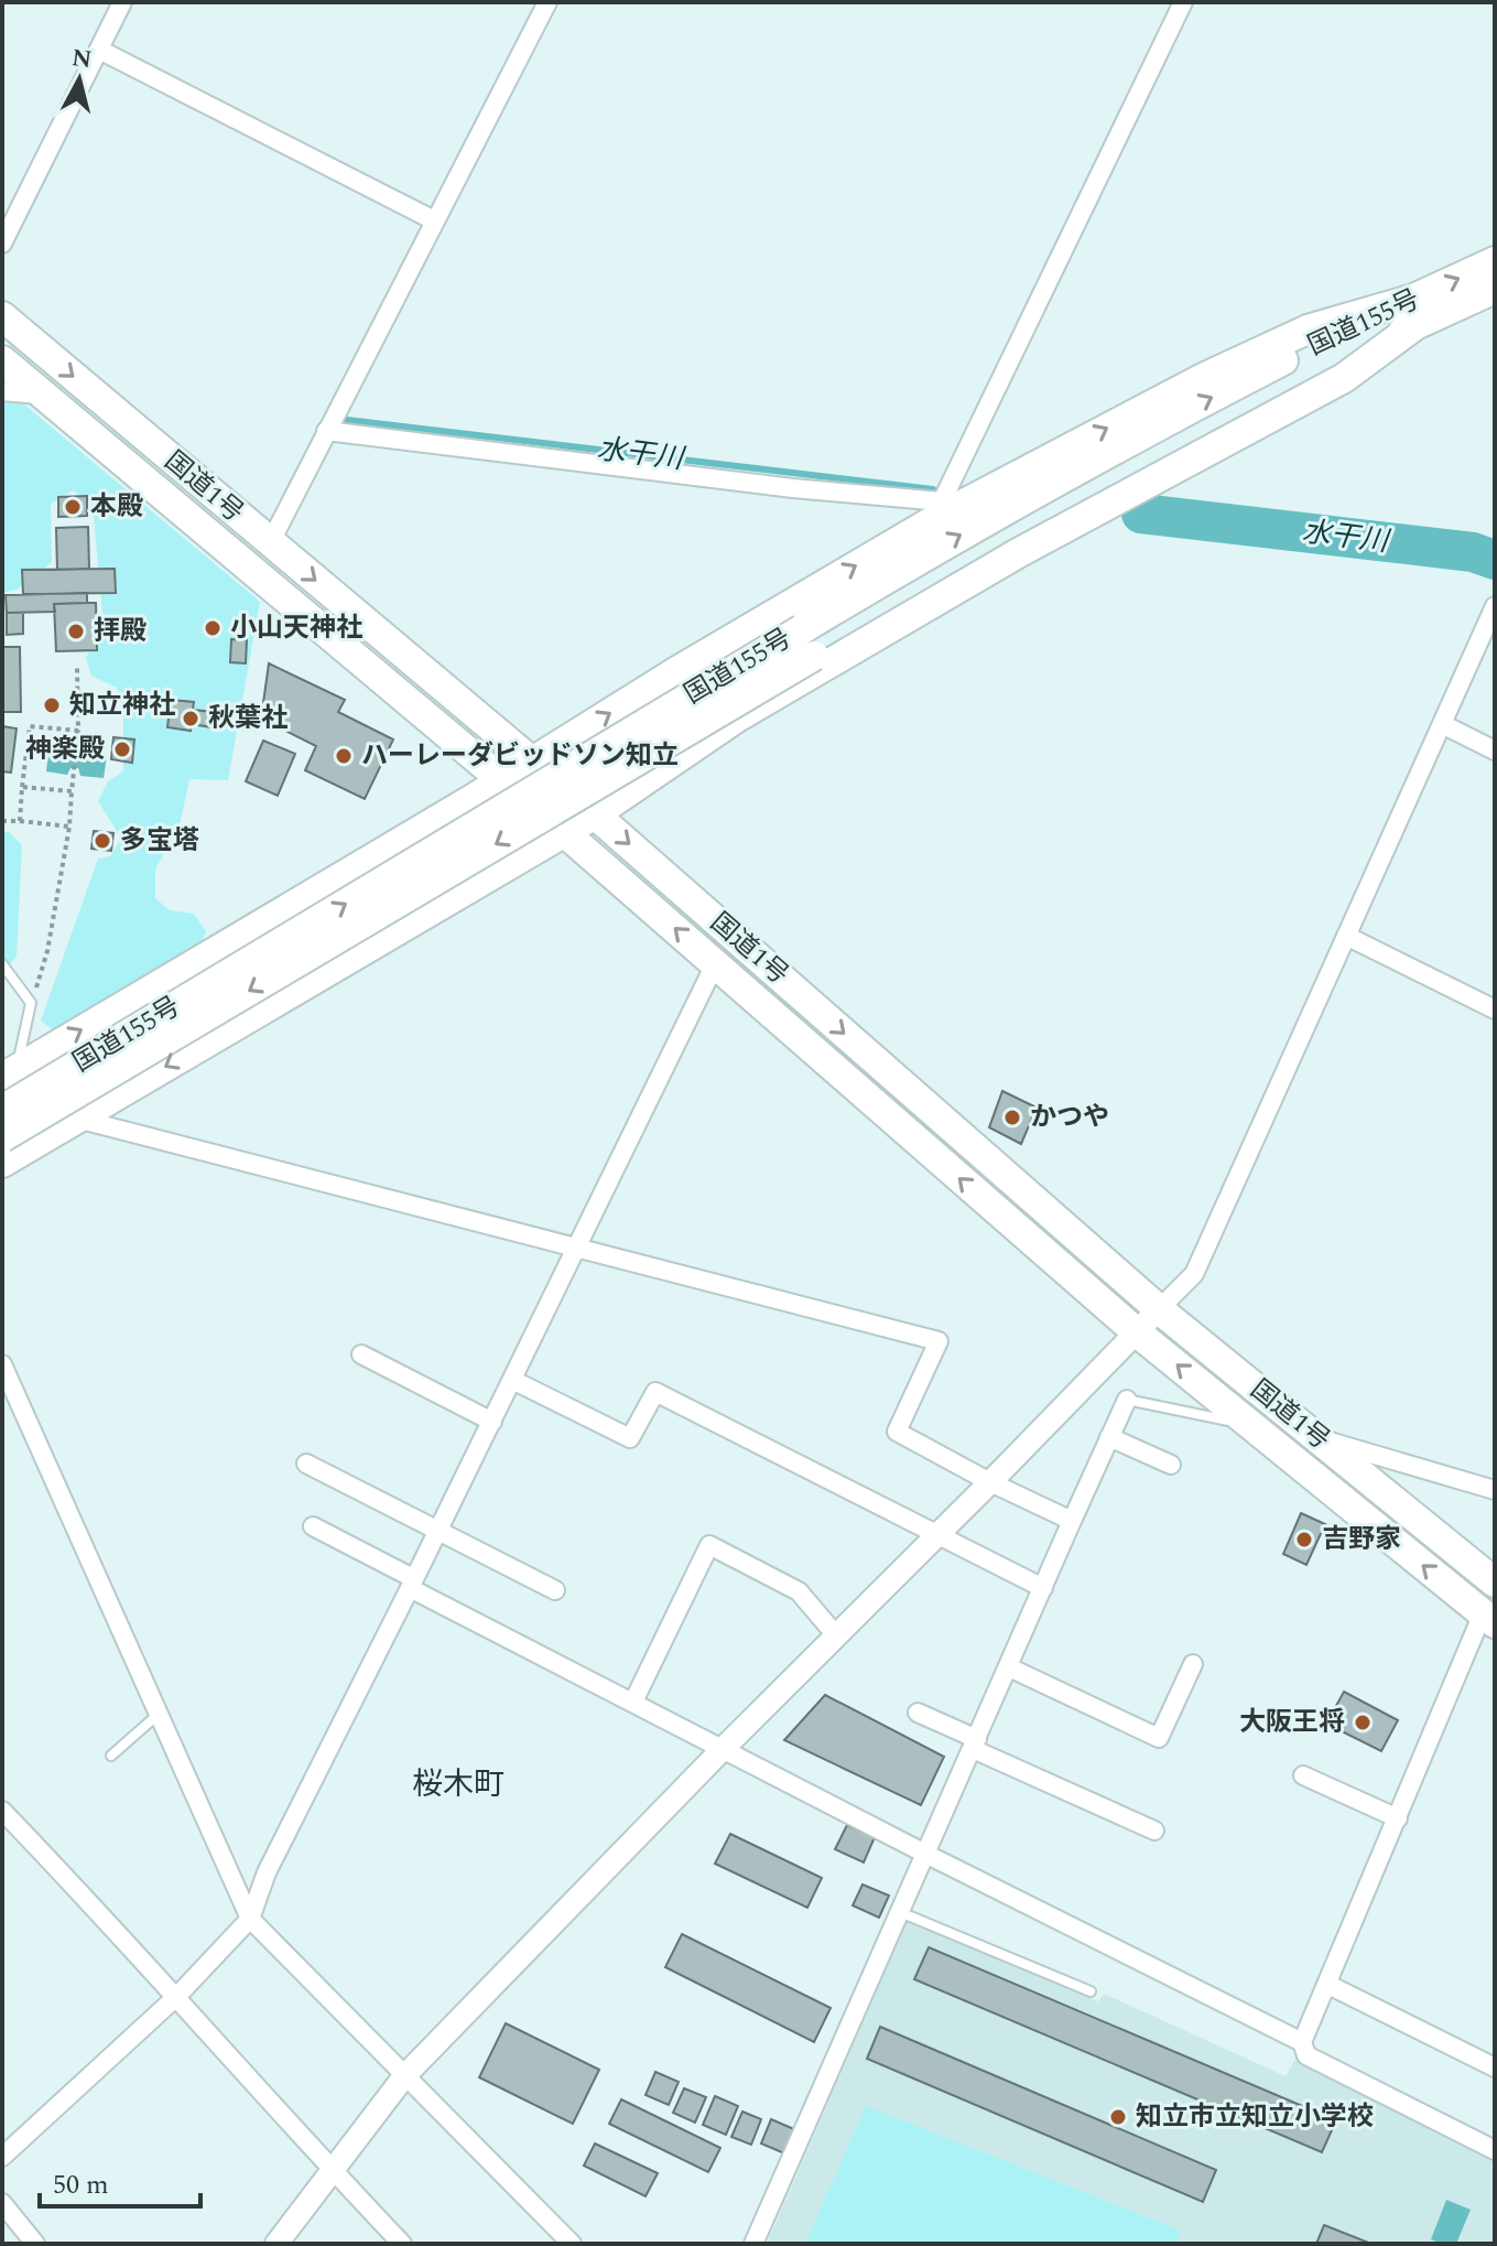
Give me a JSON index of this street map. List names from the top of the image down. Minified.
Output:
{"streets":{"highway":["国道155号","国道1号"]},"districts":["桜木町"],"water":["水干川"],"places":["本殿","小山天神社","拝殿","知立神社","秋葉社","神楽殿","ハーレーダビッドソン知立","多宝塔","かつや","吉野家","大阪王将","知立市立知立小学校"],"scale_bar":"50 m","north":"top"}
